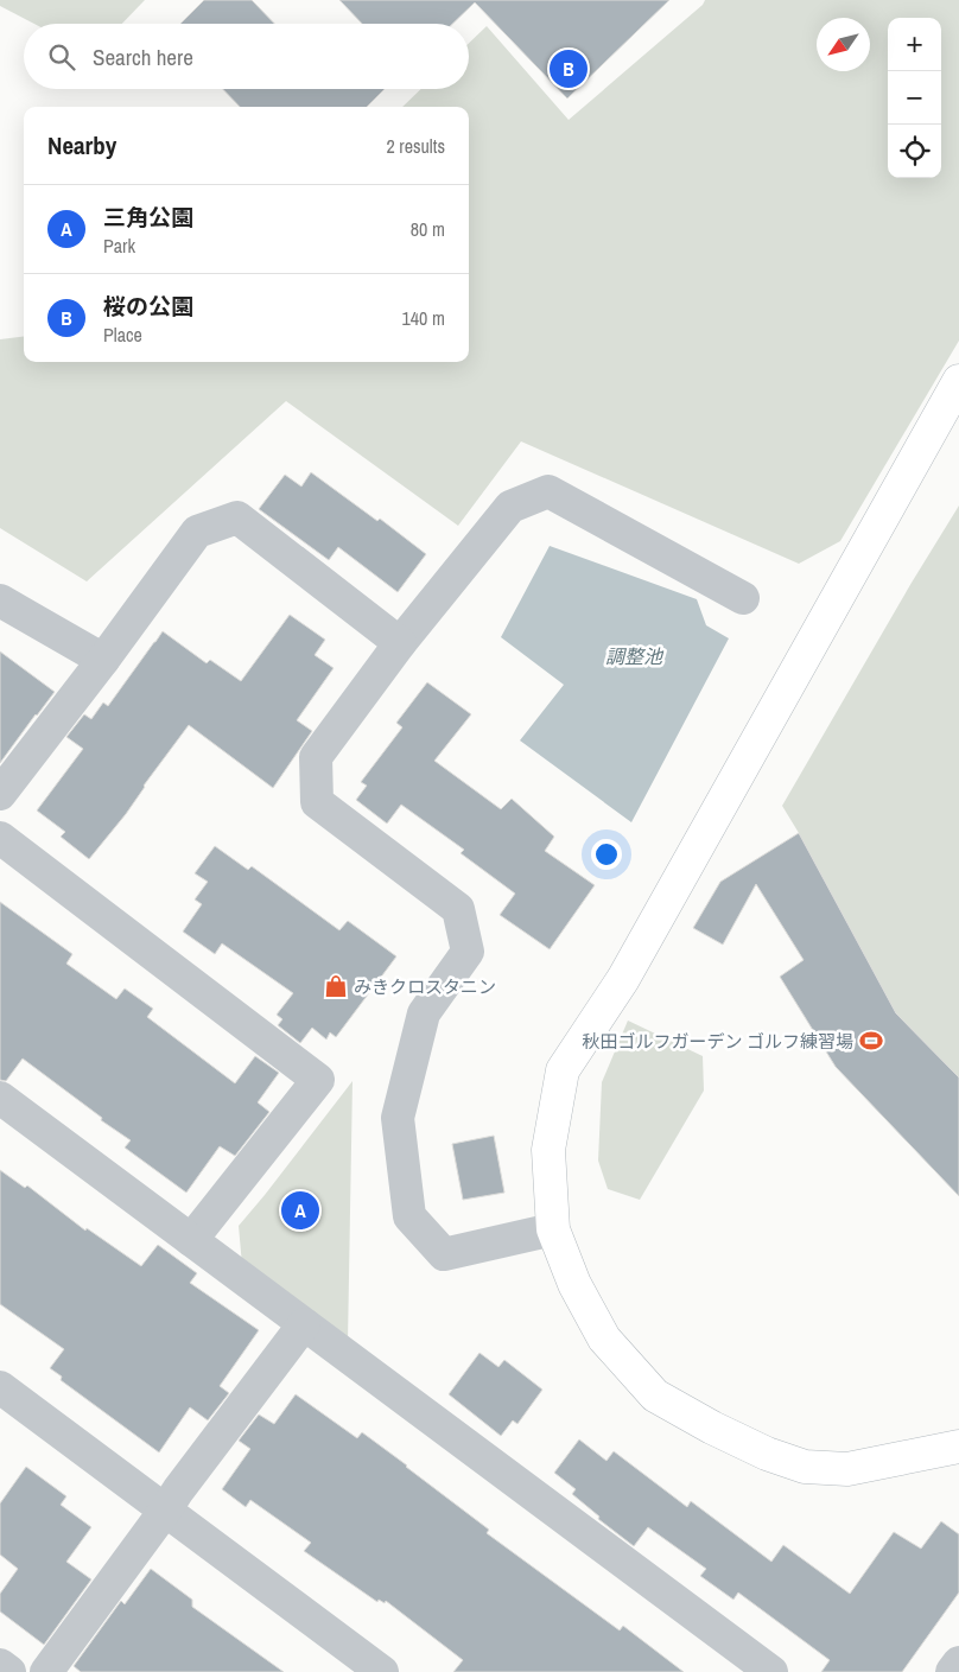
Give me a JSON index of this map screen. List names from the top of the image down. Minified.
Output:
{"water":["調整池"],"places":{"shop":["みきクロスタニン"],"sports":["秋田ゴルフガーデン ゴルフ練習場"]},"north":"bottom left","page":{"map_buttons":["+","−"],"search":"Search here","pins":["B","A"],"heading":["Nearby","2 results"],"list":[{"mark":"A","name":"三角公園","note":"Park","value":"80 m"},{"mark":"B","name":"桜の公園","note":"Place","value":"140 m"}]}}
